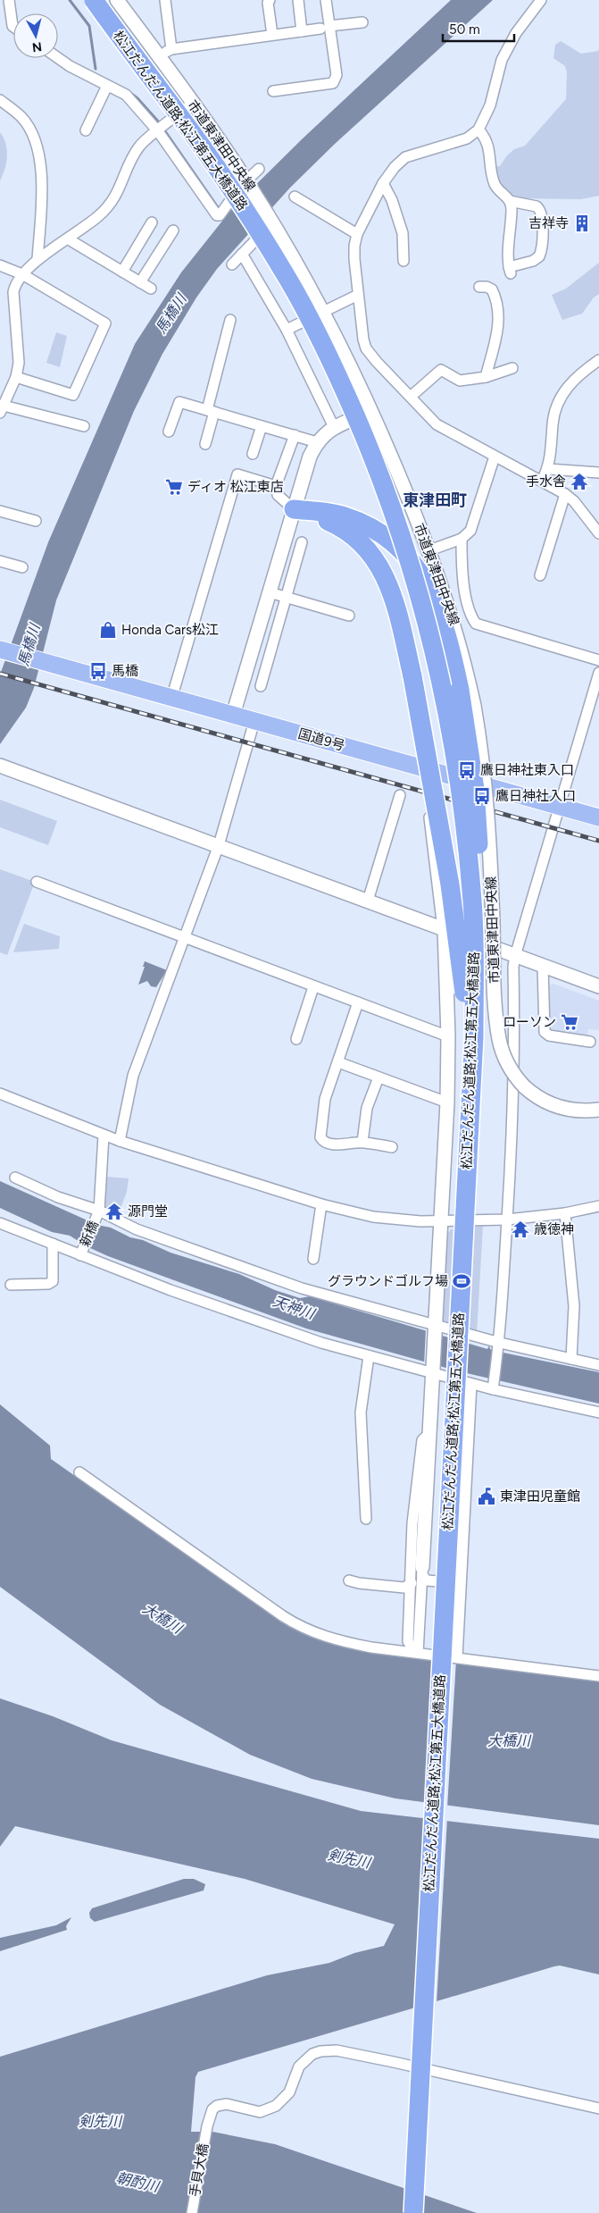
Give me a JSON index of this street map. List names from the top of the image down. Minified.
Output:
{"streets":{"highway":["松江だんだん道路;松江第五大橋道路","国道9号"],"street":["市道東津田中央線","新橋","手貝大橋"]},"districts":["東津田町"],"water":["馬橋川","天神川","大橋川","剣先川","朝酌川"],"places":{"building":["吉祥寺"],"temple":["手水舎","源門堂","歳徳神"],"supermarket":["ディオ 松江東店","ローソン"],"shop":["Honda Cars松江"],"bus stop":["馬橋","鷹日神社東入口","鷹日神社入口"],"sports":["グラウンドゴルフ場"],"public building":["東津田児童館"]},"scale_bar":"50 m","north":"bottom"}
